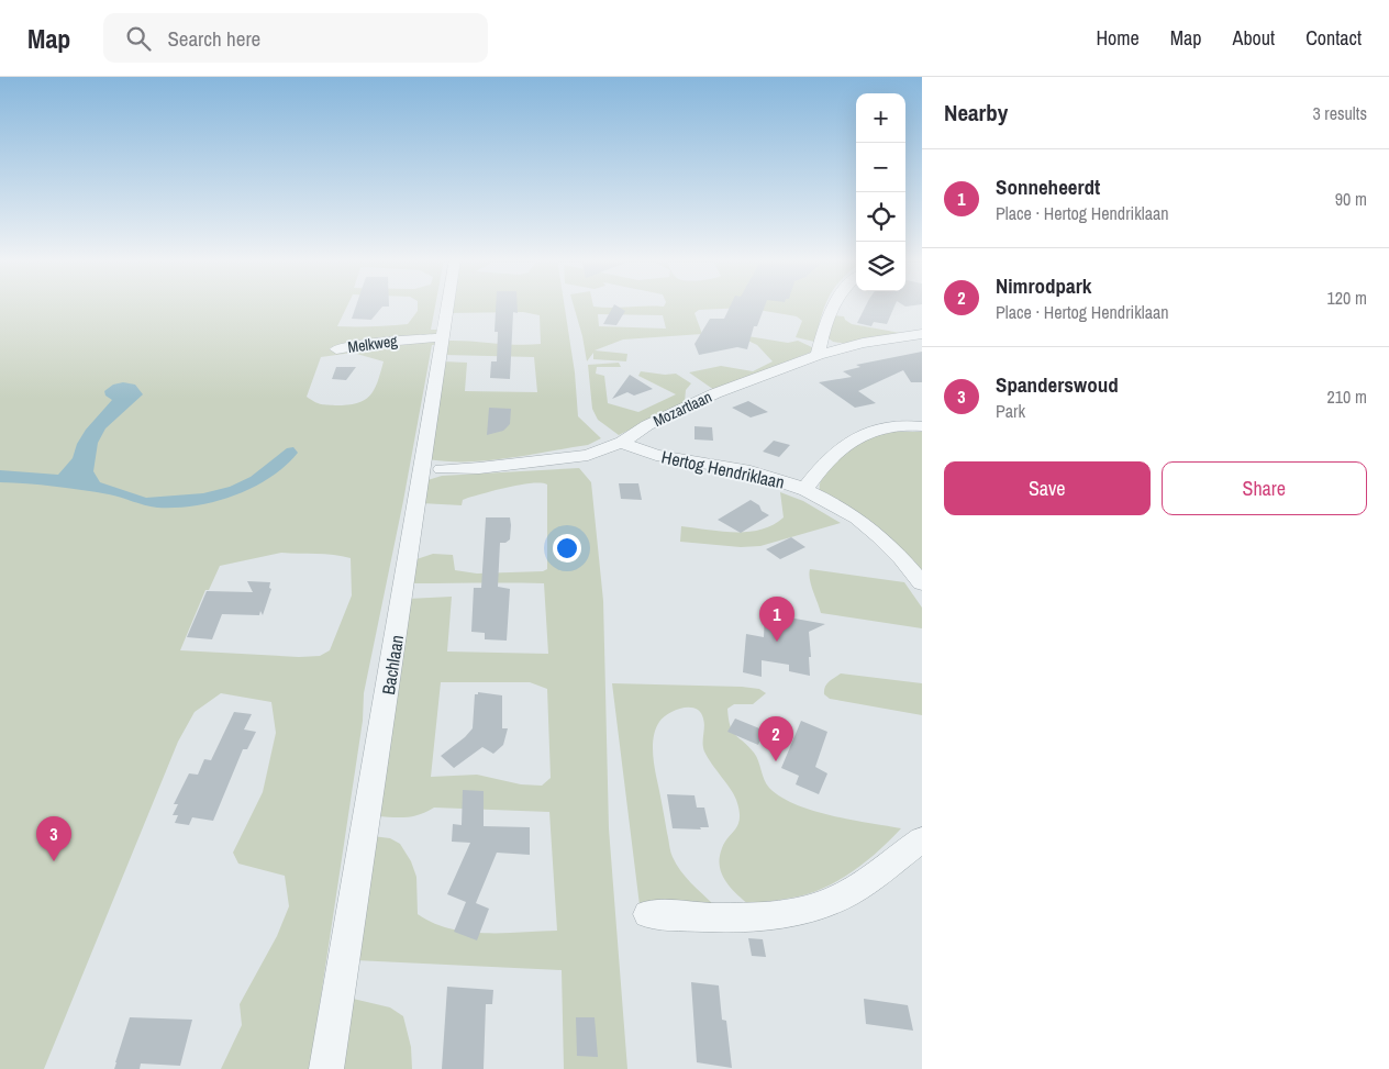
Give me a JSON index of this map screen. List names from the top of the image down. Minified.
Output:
{"streets":{"street":["Melkweg","Mozartlaan","Hertog Hendriklaan","Bachlaan"]},"crossings":[["Melkweg","Bachlaan"],["Mozartlaan","Hertog Hendriklaan"]],"page":{"header":"Map","search":"Search here","nav":["Home","Map","About","Contact"],"heading":["Nearby","3 results"],"map_buttons":["+","−"],"list":[{"mark":"1","name":"Sonneheerdt","note":"Place · Hertog Hendriklaan","value":"90 m"},{"mark":"2","name":"Nimrodpark","note":"Place · Hertog Hendriklaan","value":"120 m"},{"mark":"3","name":"Spanderswoud","note":"Park","value":"210 m"}],"buttons":["Save","Share"],"pins":["1","2","3"]}}
